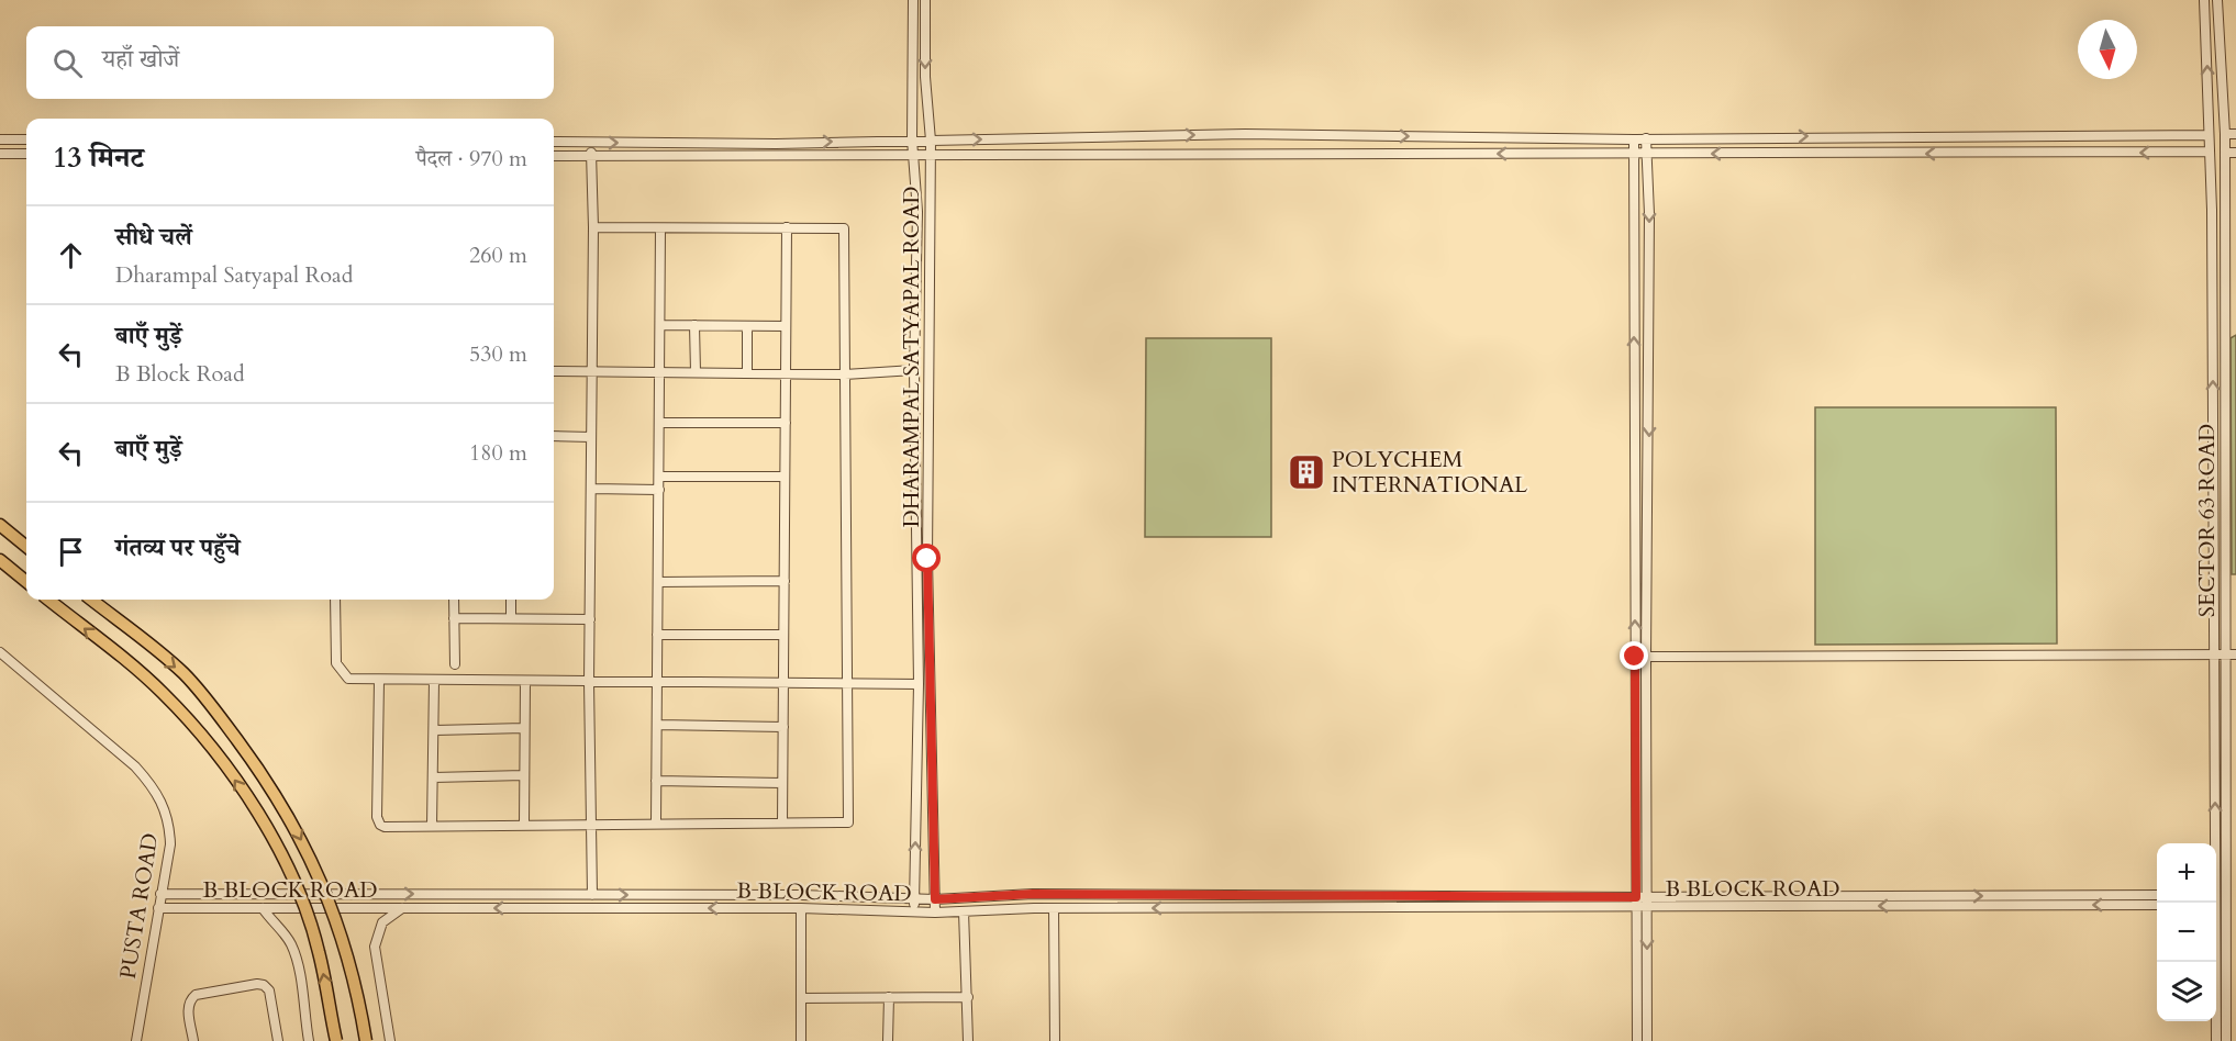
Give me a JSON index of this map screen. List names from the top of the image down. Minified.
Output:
{"streets":{"street":["DHARAMPAL SATYAPAL ROAD","SECTOR 63 ROAD","B BLOCK ROAD","PUSTA ROAD"]},"crossings":[["DHARAMPAL SATYAPAL ROAD","B BLOCK ROAD"],["B BLOCK ROAD","PUSTA ROAD"]],"places":{"building":["POLYCHEM INTERNATIONAL"]},"north":"bottom","page":{"search":"यहाँ खोजें","heading":["13 मिनट","पैदल · 970 m"],"list":[["सीधे चलें","Dharampal Satyapal Road","260 m"],["बाएँ मुड़ें","B Block Road","530 m"],["बाएँ मुड़ें","180 m"],"गंतव्य पर पहुँचे"],"map_buttons":["+","−"]}}
